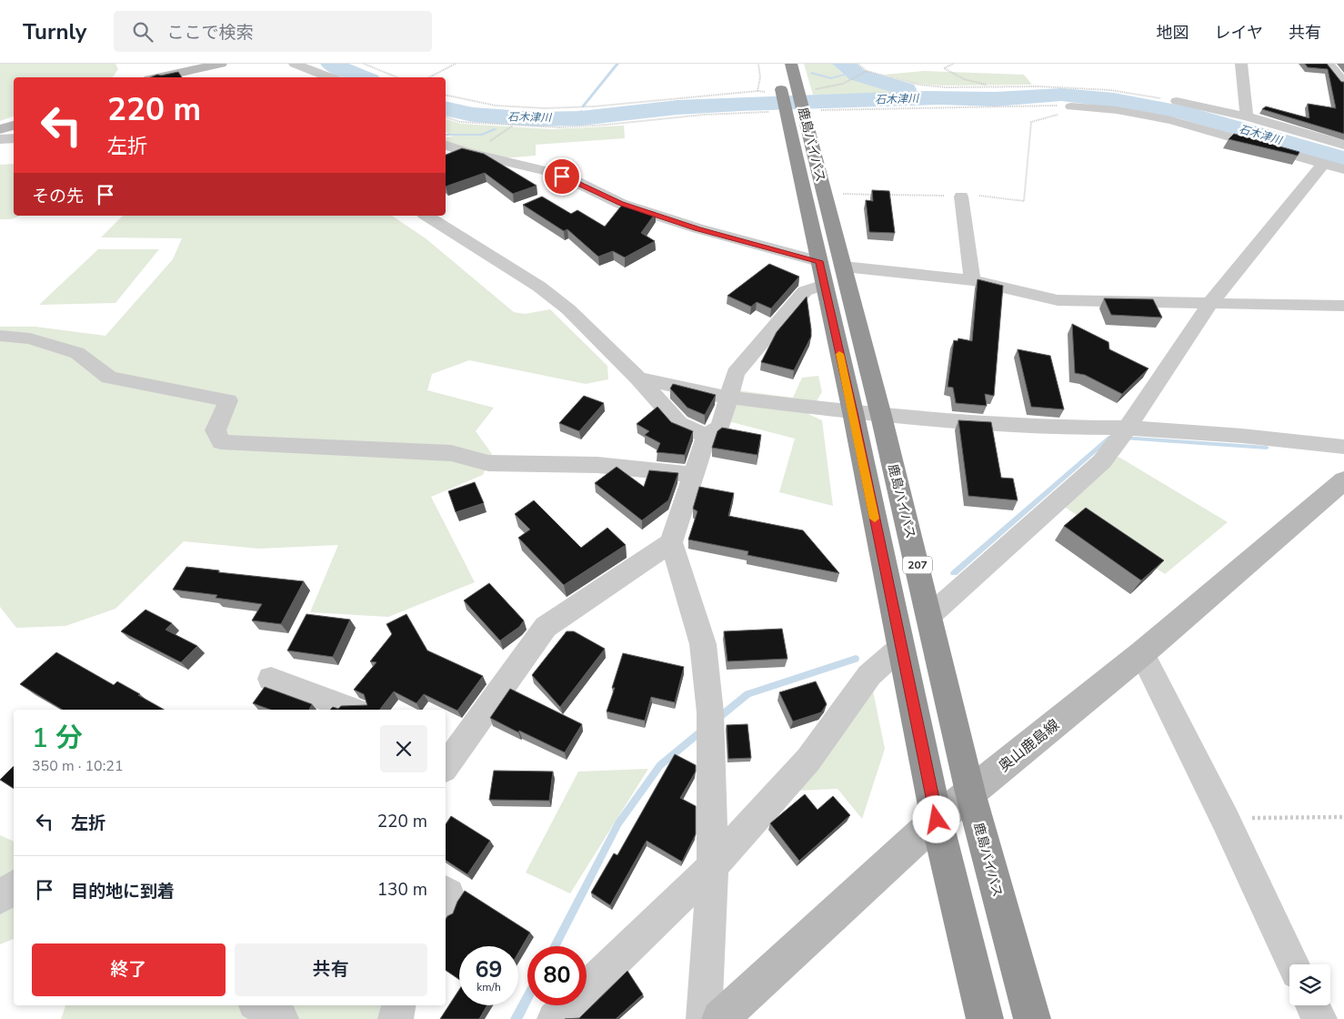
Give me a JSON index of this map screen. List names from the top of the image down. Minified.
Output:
{"streets":{"highway":["鹿島バイパス","207"],"main road":["奥山鹿島線"]},"crossings":[["鹿島バイパス","奥山鹿島線"]],"water":["石木津川"],"page":{"header":"Turnly","search":"ここで検索","nav":["地図","レイヤ","共有"],"turn":["220 m","左折"],"then":"その先","heading":["1 分","350 m · 10:21"],"list":[{"name":"左折","value":"220 m"},{"name":"目的地に到着","value":"130 m"}],"buttons":["終了","共有"],"speed":"69 km/h","limit":"80"}}
